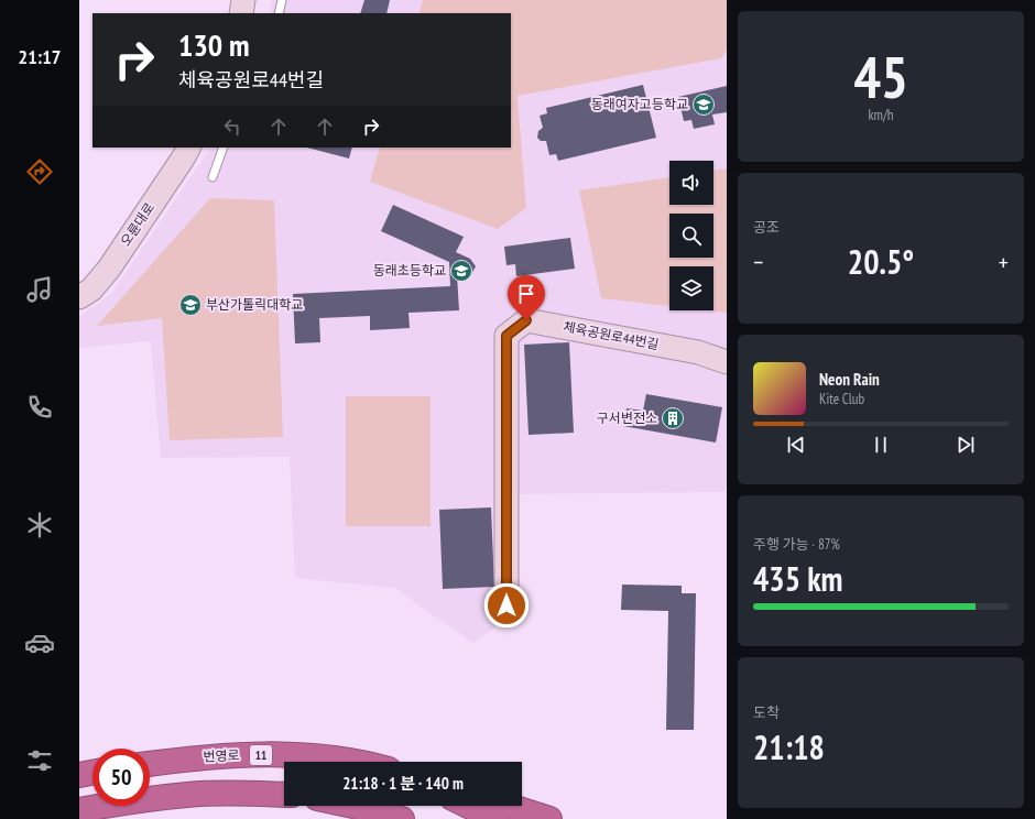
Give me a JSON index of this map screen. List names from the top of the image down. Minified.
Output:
{"streets":{"highway":["11","번영로"],"main road":["오륜대로","체육공원로44번길"]},"places":{"school or university":["동래여자고등학교","동래초등학교","부산가톨릭대학교"],"building":["구서변전소"]},"page":{"tabs":"21:17","tile":[["45","km/h"],"공조",["주행 가능 · 87%","435 km"],["도착","21:18"]],"turn":["130 m","체육공원로44번길"],"heat":["−","20.5°","+"],"song":["Neon Rain","Kite Club"],"limit":"50","trip":"21:18 · 1 분 · 140 m"}}
